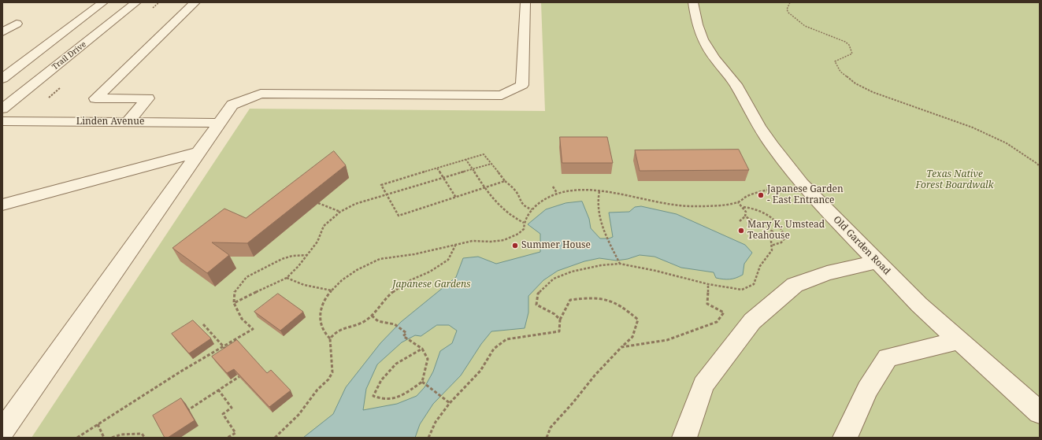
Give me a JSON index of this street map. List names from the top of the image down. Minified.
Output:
{"streets":{"street":["Trail Drive","Linden Avenue","Old Garden Road"]},"parks":["Texas Native Forest Boardwalk","Japanese Gardens"],"places":["Japanese Garden - East Entrance","Mary K. Umstead Teahouse","Summer House"]}
